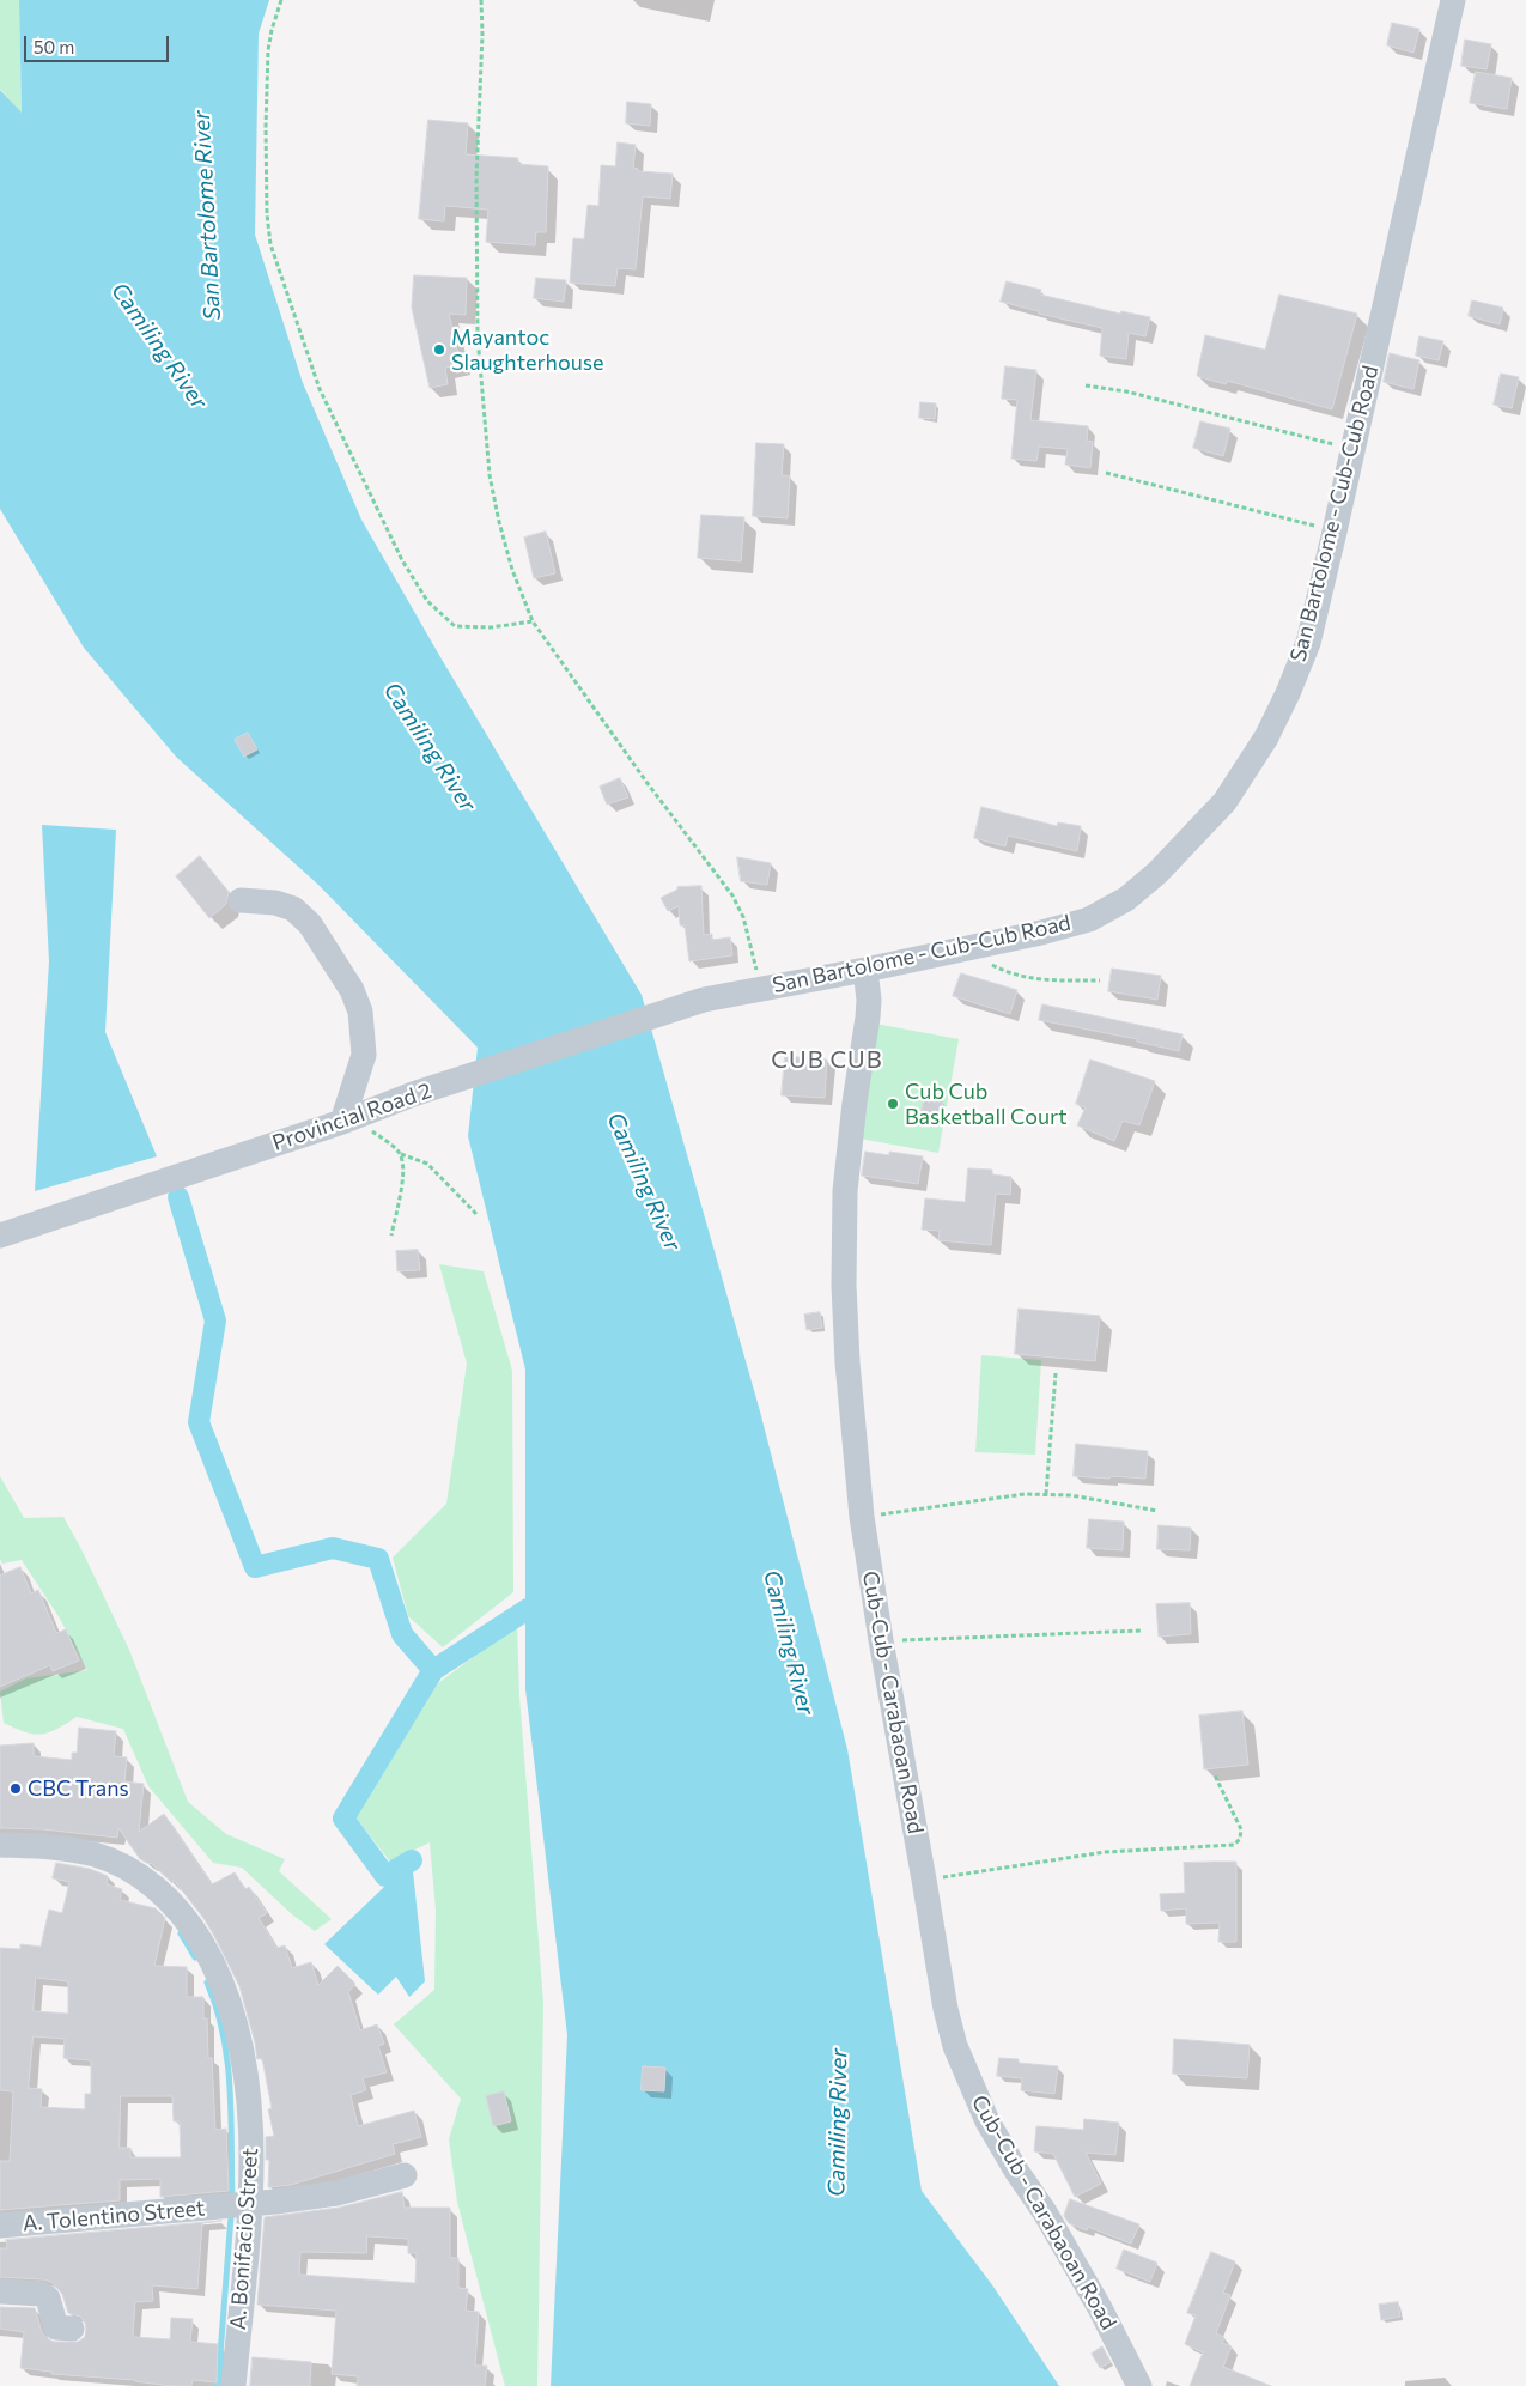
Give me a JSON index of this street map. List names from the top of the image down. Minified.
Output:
{"streets":{"street":["San Bartolome - Cub-Cub Road","Provincial Road 2","Cub-Cub - Carabaoan Road","A. Tolentino Street","A. Bonifacio Street"]},"crossings":[["San Bartolome - Cub-Cub Road","Provincial Road 2"],["San Bartolome - Cub-Cub Road","Cub-Cub - Carabaoan Road"],["A. Tolentino Street","A. Bonifacio Street"]],"districts":["CUB CUB"],"water":["San Bartolome River","Camiling River"],"places":["Mayantoc Slaughterhouse","Cub Cub Basketball Court","CBC Trans"],"scale_bar":"50 m"}
